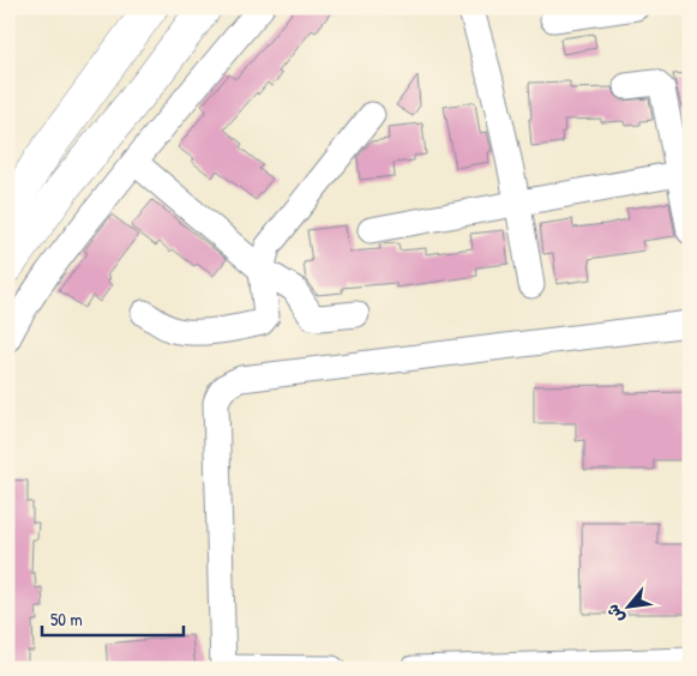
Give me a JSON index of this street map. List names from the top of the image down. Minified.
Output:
{"scale_bar":"50 m","north":"bottom left"}
